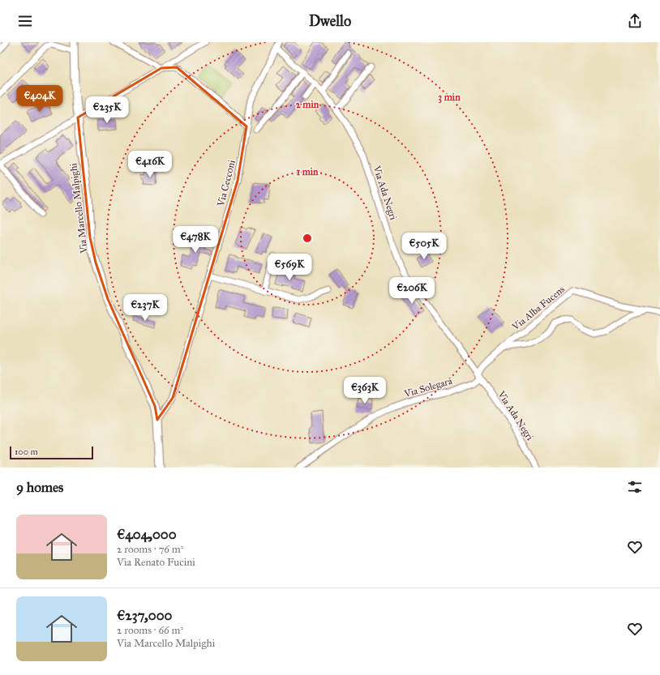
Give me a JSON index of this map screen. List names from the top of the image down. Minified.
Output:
{"streets":{"main road":["Via Marcello Malpighi"],"street":["Via Cecconi","Via Ada Negri","Via Alba Fucens","Via Solegara"]},"crossings":[["Via Cecconi","Via Ada Negri"],["Via Cecconi","Via Marcello Malpighi"],["Via Ada Negri","Via Alba Fucens"],["Via Ada Negri","Via Solegara"],["Via Alba Fucens","Via Solegara"]],"scale_bar":"100 m","page":{"header":"Dwello","price":["€404K","€235K","€416K","€478K","€505K","€569K","€206K","€237K","€363K"],"scale":"100 m","heading":"9 homes","list":[{"name":"€404,000","note":"2 rooms · 76 m² · Via Renato Fucini"},{"name":"€237,000","note":"2 rooms · 66 m² · Via Marcello Malpighi"}]},"rings":["3 min","2 min","1 min"]}
